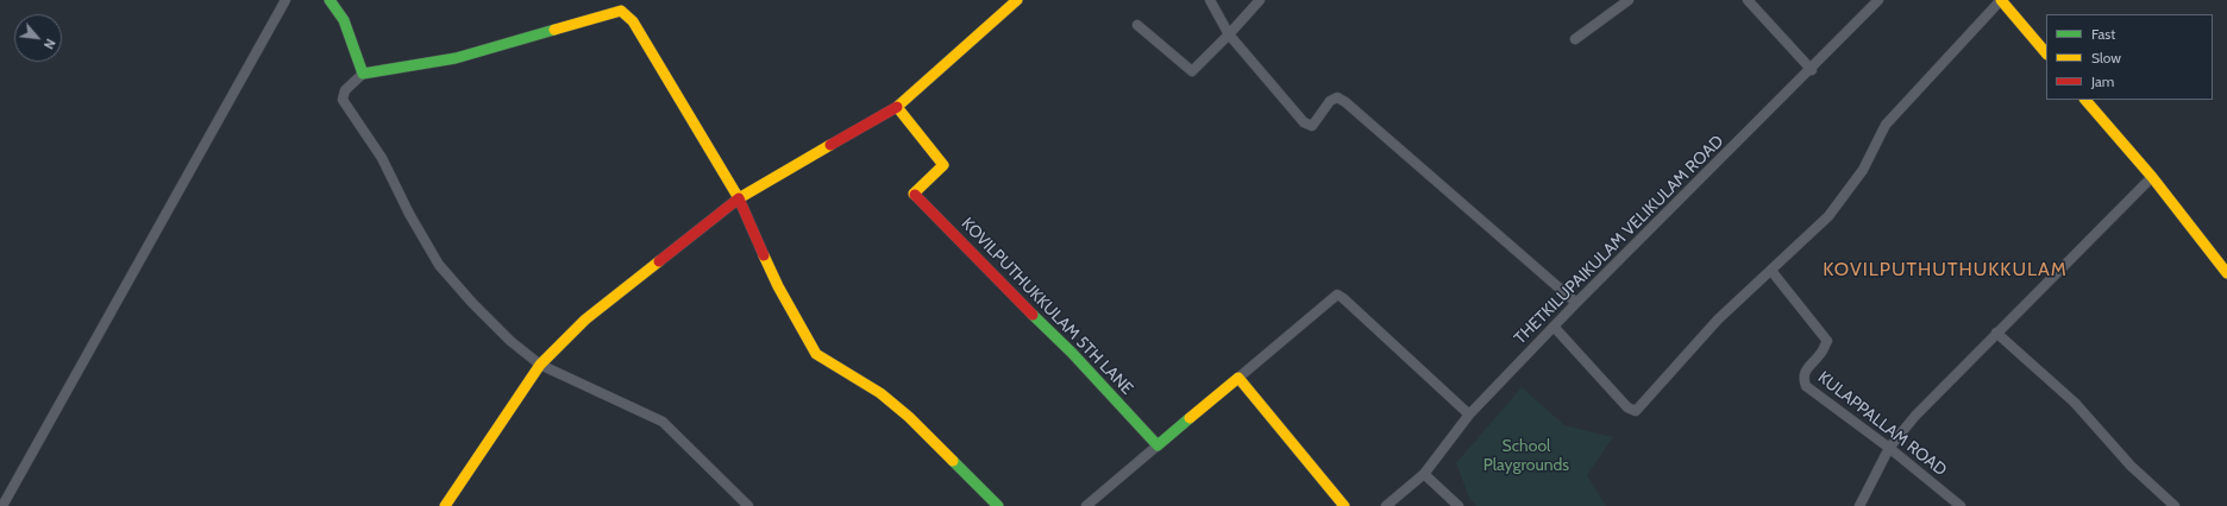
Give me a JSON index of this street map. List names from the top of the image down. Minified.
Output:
{"streets":{"street":["THETKILUPAIKULAM VELIKULAM ROAD","KOVILPUTHUKKULAM 5TH LANE","KULAPPALLAM ROAD"]},"districts":["KOVILPUTHUTHUKKULAM"],"parks":["School Playgrounds"],"legend":["Fast","Slow","Jam"],"north":"bottom right"}
